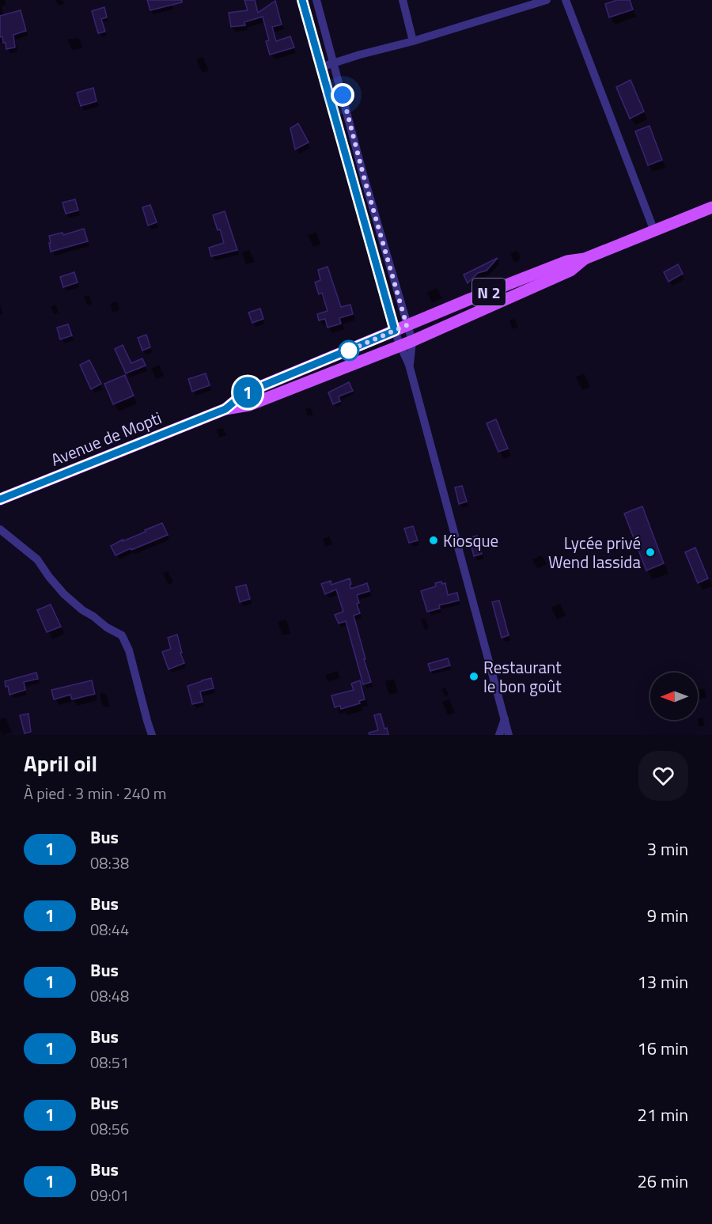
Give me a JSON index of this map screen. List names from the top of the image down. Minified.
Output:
{"streets":{"main road":["N 2","Avenue de Mopti"]},"crossings":[["N 2","Avenue de Mopti"]],"places":["Kiosque","Lycée privé Wend lassida","Restaurant le bon goût"],"lines":["bus line 1"],"north":"left","page":{"on_map":"1","heading":["April oil","À pied · 3 min · 240 m"],"list":[{"mark":"1","name":"Bus","note":"08:38","value":"3 min"},{"mark":"1","name":"Bus","note":"08:44","value":"9 min"},{"mark":"1","name":"Bus","note":"08:48","value":"13 min"},{"mark":"1","name":"Bus","note":"08:51","value":"16 min"},{"mark":"1","name":"Bus","note":"08:56","value":"21 min"},{"mark":"1","name":"Bus","note":"09:01","value":"26 min"}]}}
